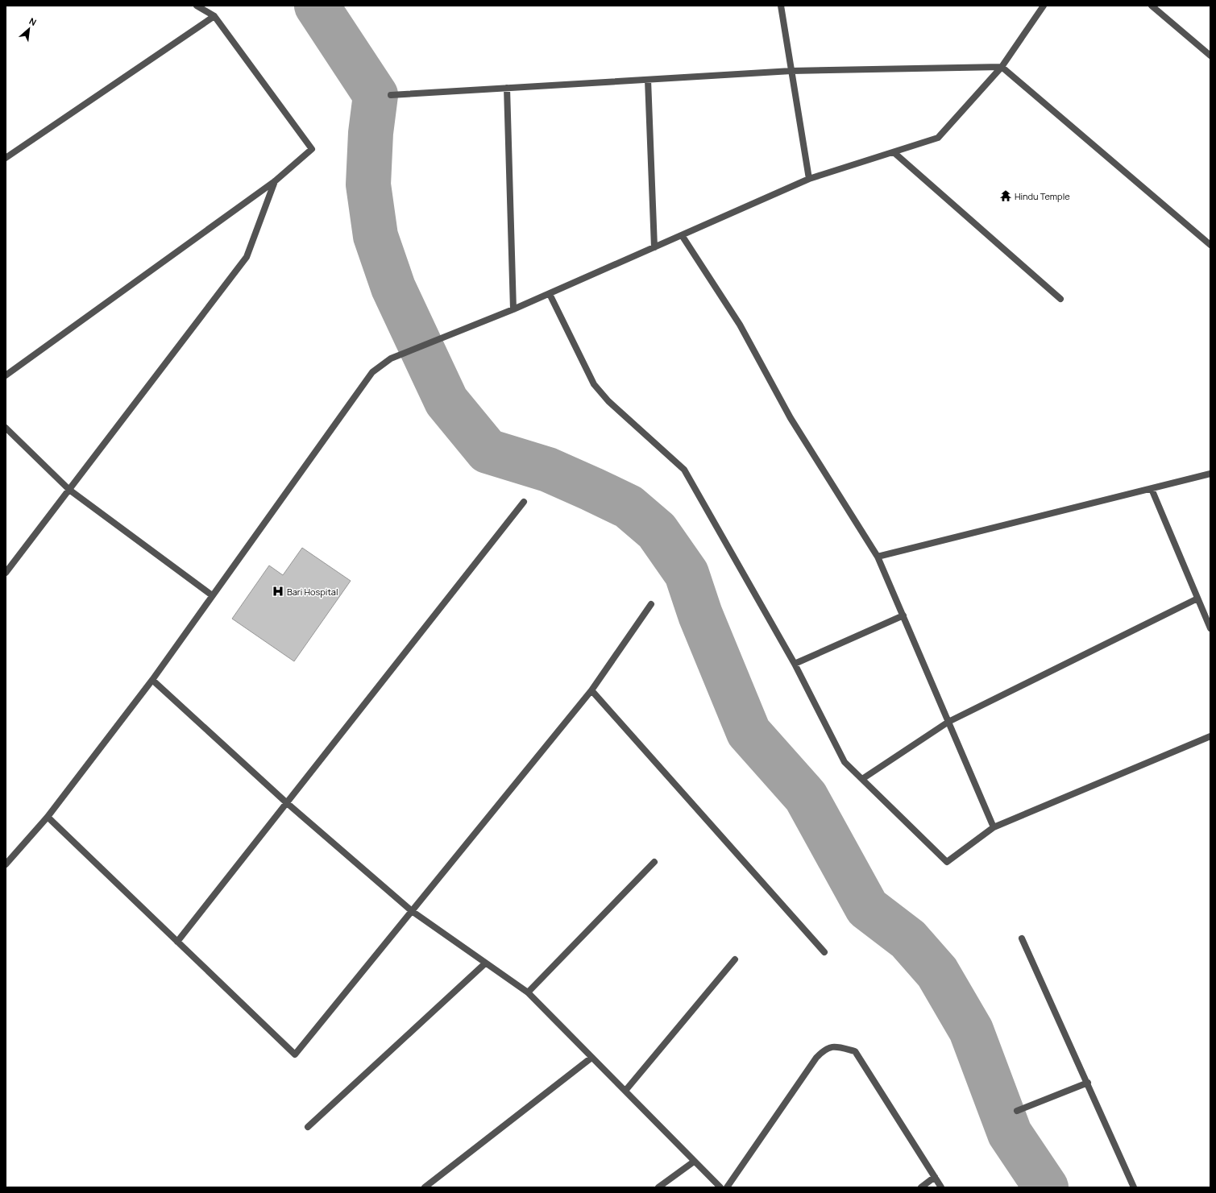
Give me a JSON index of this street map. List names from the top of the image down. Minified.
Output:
{"places":{"temple":["Hindu Temple"],"hospital":["Bari Hospital"]},"north":"top right"}
